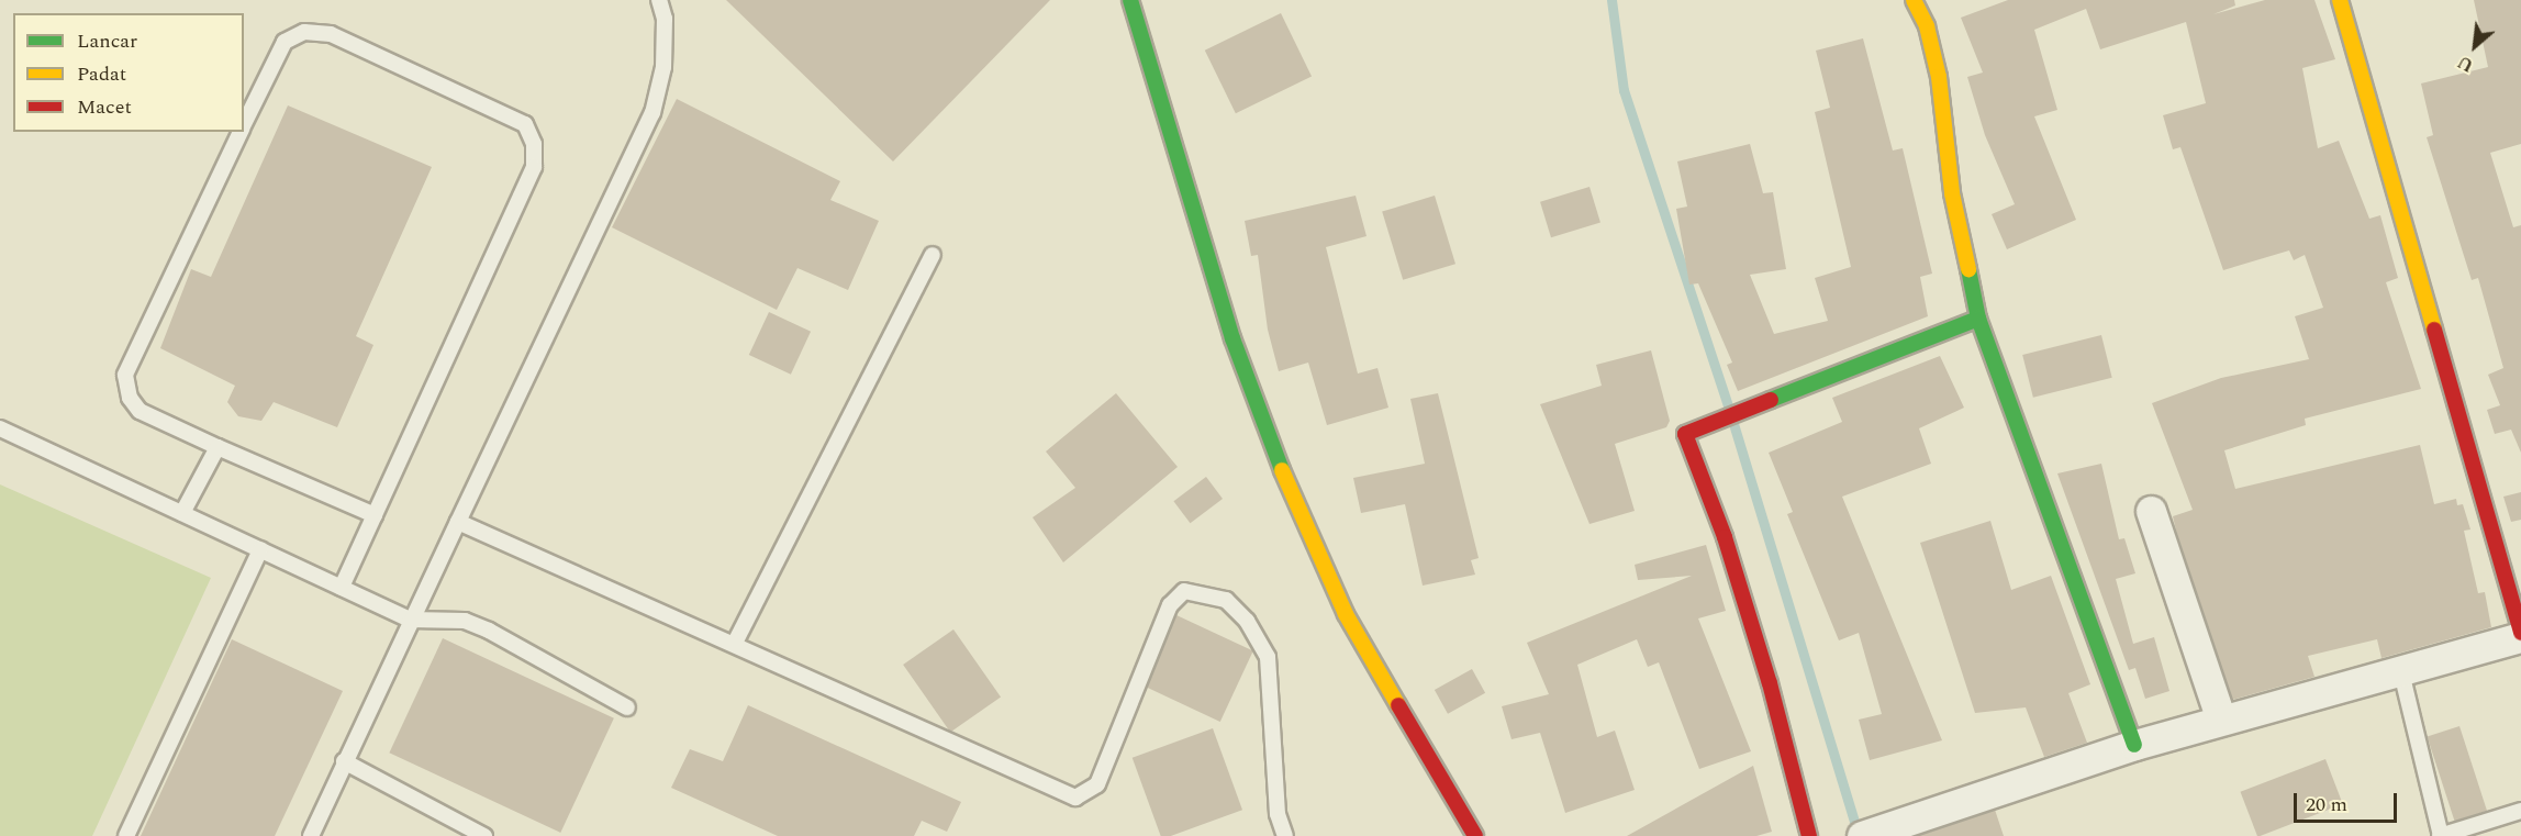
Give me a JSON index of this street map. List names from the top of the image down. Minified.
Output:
{"legend":["Lancar","Padat","Macet"],"scale_bar":"20 m","north":"bottom left"}
